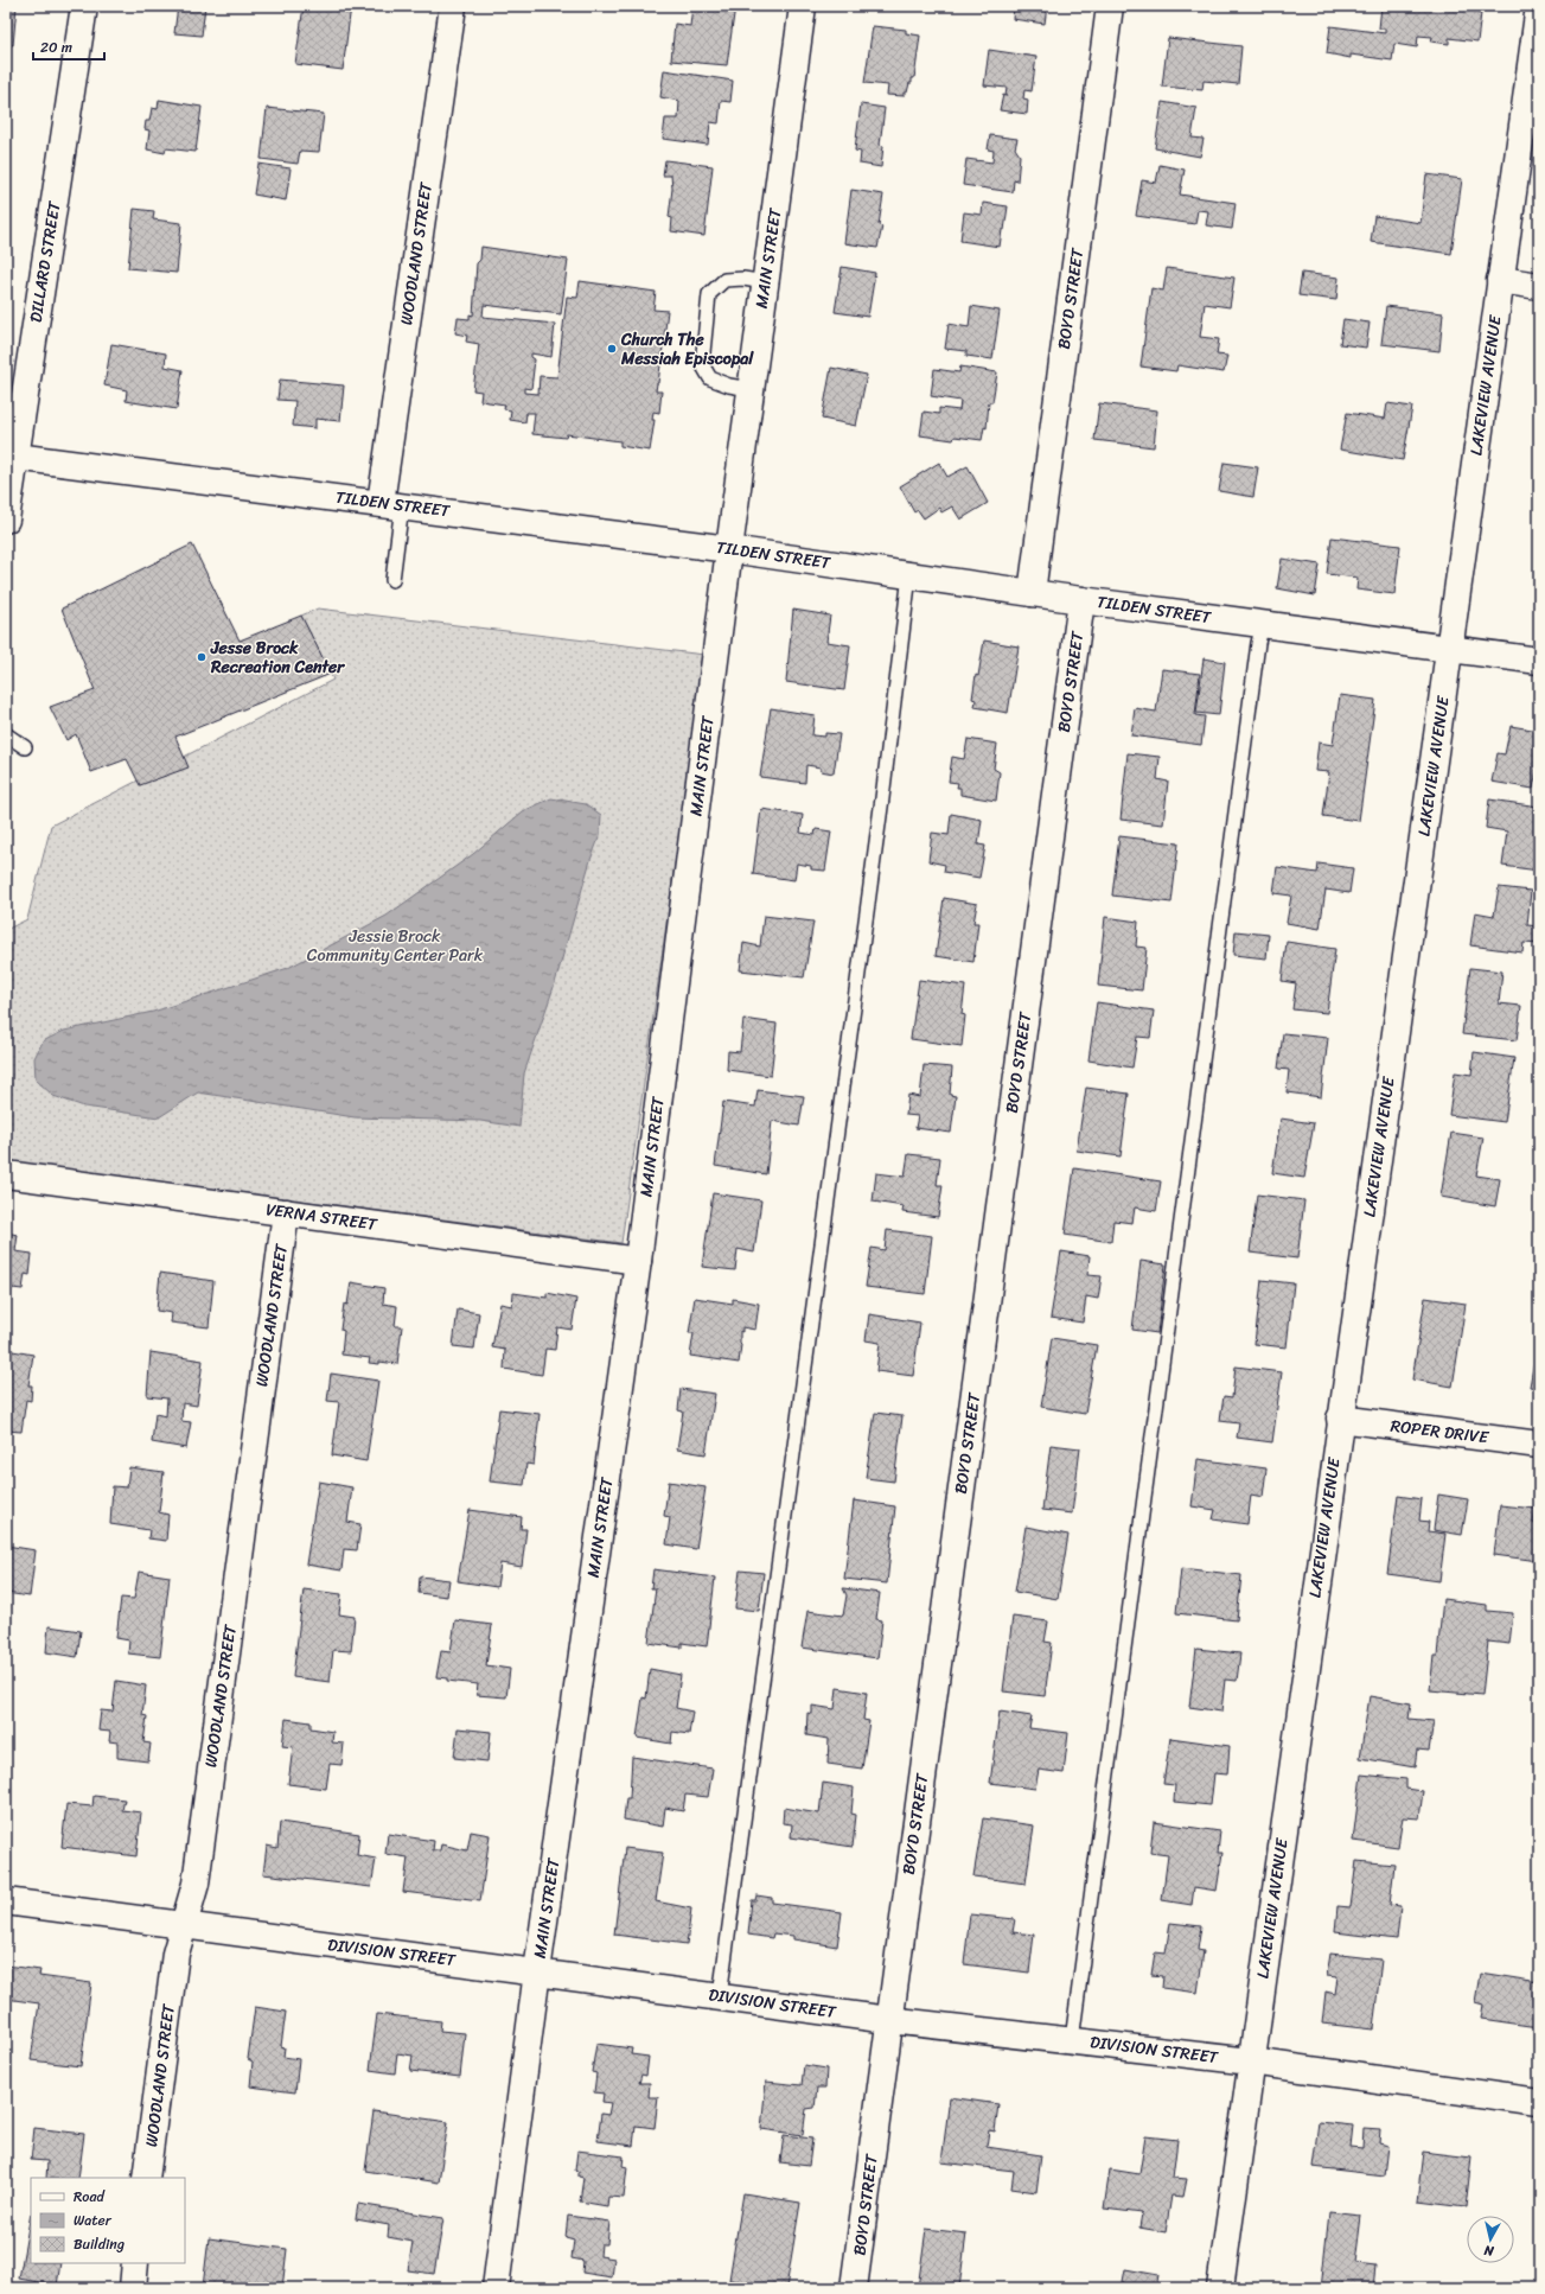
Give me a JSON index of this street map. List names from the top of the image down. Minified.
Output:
{"streets":{"street":["WOODLAND STREET","MAIN STREET","DILLARD STREET","BOYD STREET","LAKEVIEW AVENUE","TILDEN STREET","VERNA STREET","ROPER DRIVE","DIVISION STREET"]},"crossings":[["WOODLAND STREET","TILDEN STREET"],["WOODLAND STREET","VERNA STREET"],["WOODLAND STREET","DIVISION STREET"],["MAIN STREET","TILDEN STREET"],["MAIN STREET","VERNA STREET"],["MAIN STREET","DIVISION STREET"],["DILLARD STREET","TILDEN STREET"],["BOYD STREET","TILDEN STREET"],["BOYD STREET","DIVISION STREET"],["LAKEVIEW AVENUE","TILDEN STREET"],["LAKEVIEW AVENUE","ROPER DRIVE"],["LAKEVIEW AVENUE","DIVISION STREET"]],"parks":["Jessie Brock Community Center Park"],"places":["Church The Messiah Episcopal","Jesse Brock Recreation Center"],"legend":["Road","Water","Building"],"scale_bar":"20 m","north":"bottom"}
